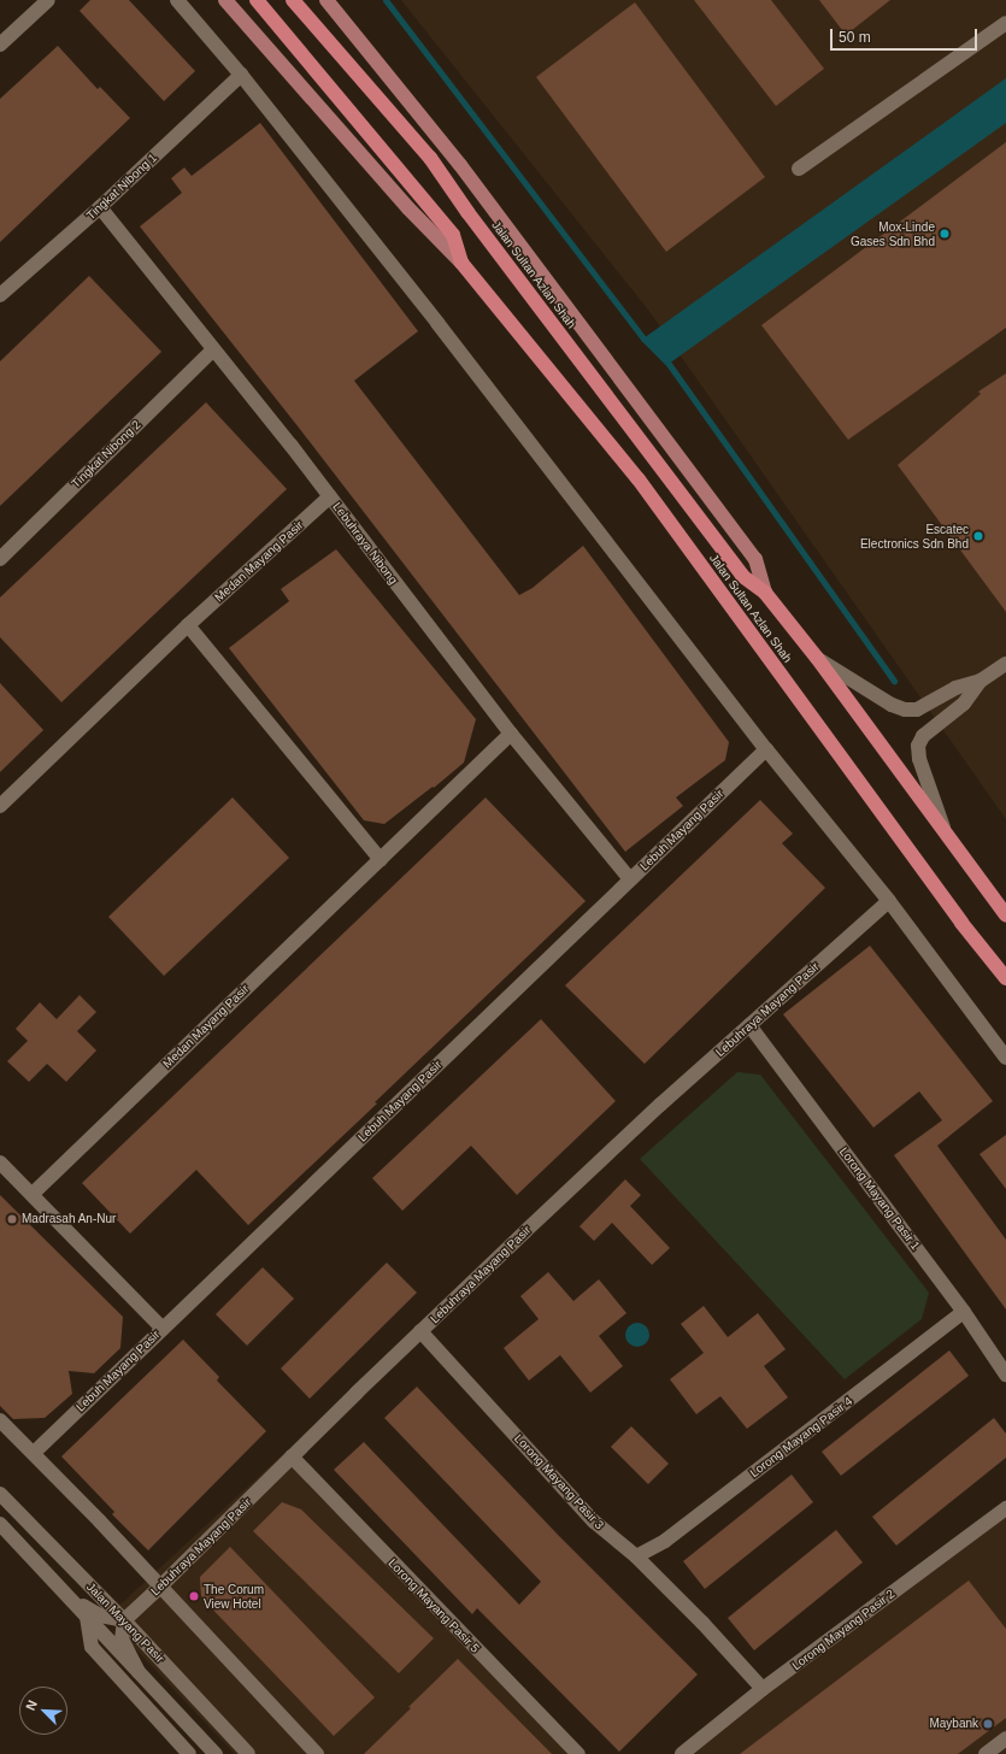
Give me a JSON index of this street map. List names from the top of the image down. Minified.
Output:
{"streets":{"highway":["Jalan Sultan Azlan Shah"],"street":["Tingkat Nibong 1","Tingkat Nibong 2","Lebuhraya Nibong","Medan Mayang Pasir","Lebuh Mayang Pasir","Lebuhraya Mayang Pasir","Lorong Mayang Pasir 1","Lorong Mayang Pasir 4","Lorong Mayang Pasir 3","Lorong Mayang Pasir 5","Jalan Mayang Pasir","Lorong Mayang Pasir 2"]},"crossings":[["Tingkat Nibong 1","Lebuhraya Nibong"],["Tingkat Nibong 2","Lebuhraya Nibong"],["Lebuhraya Nibong","Medan Mayang Pasir"],["Lebuhraya Nibong","Lebuh Mayang Pasir"],["Lebuhraya Mayang Pasir","Lorong Mayang Pasir 1"],["Lebuhraya Mayang Pasir","Lorong Mayang Pasir 3"],["Lebuhraya Mayang Pasir","Lorong Mayang Pasir 5"],["Lebuhraya Mayang Pasir","Jalan Mayang Pasir"],["Lorong Mayang Pasir 1","Lorong Mayang Pasir 4"],["Lorong Mayang Pasir 4","Lorong Mayang Pasir 3"],["Lorong Mayang Pasir 3","Lorong Mayang Pasir 2"]],"places":["Mox-Linde Gases Sdn Bhd","Escatec Electronics Sdn Bhd","Madrasah An-Nur","The Corum View Hotel","Maybank"],"scale_bar":"50 m","north":"top left"}
